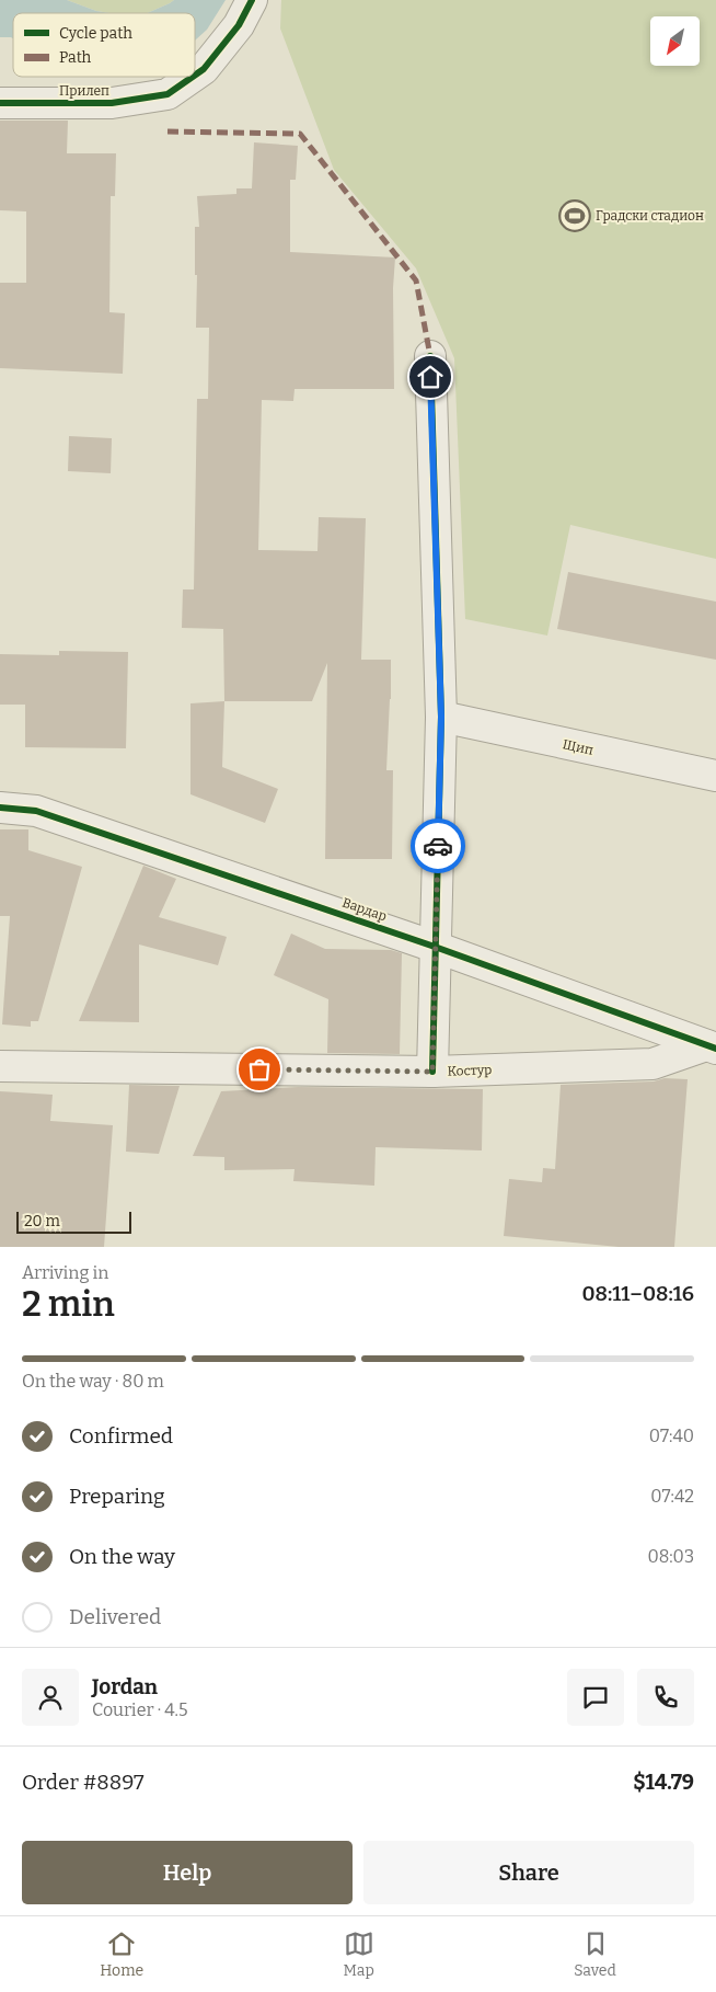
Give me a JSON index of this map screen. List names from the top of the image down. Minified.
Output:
{"streets":{"street":["Прилеп","Щип","Вардар","Костур"]},"crossings":[["Вардар","Костур"]],"places":{"sports":["Градски стадион"]},"legend":["Cycle path","Path"],"scale_bar":"20 m","north":"bottom left","page":{"scale":"20 m","heading":["2 min","Arriving in","08:11–08:16"],"panel":["Jordan","Courier · 4.5","Order #8897","$14.79"],"bar":"On the way · 80 m","list":[["Confirmed","07:40"],["Preparing","07:42"],["On the way","08:03"],"Delivered"],"buttons":["Help","Share"],"tabs":["Home","Map","Saved"]}}
